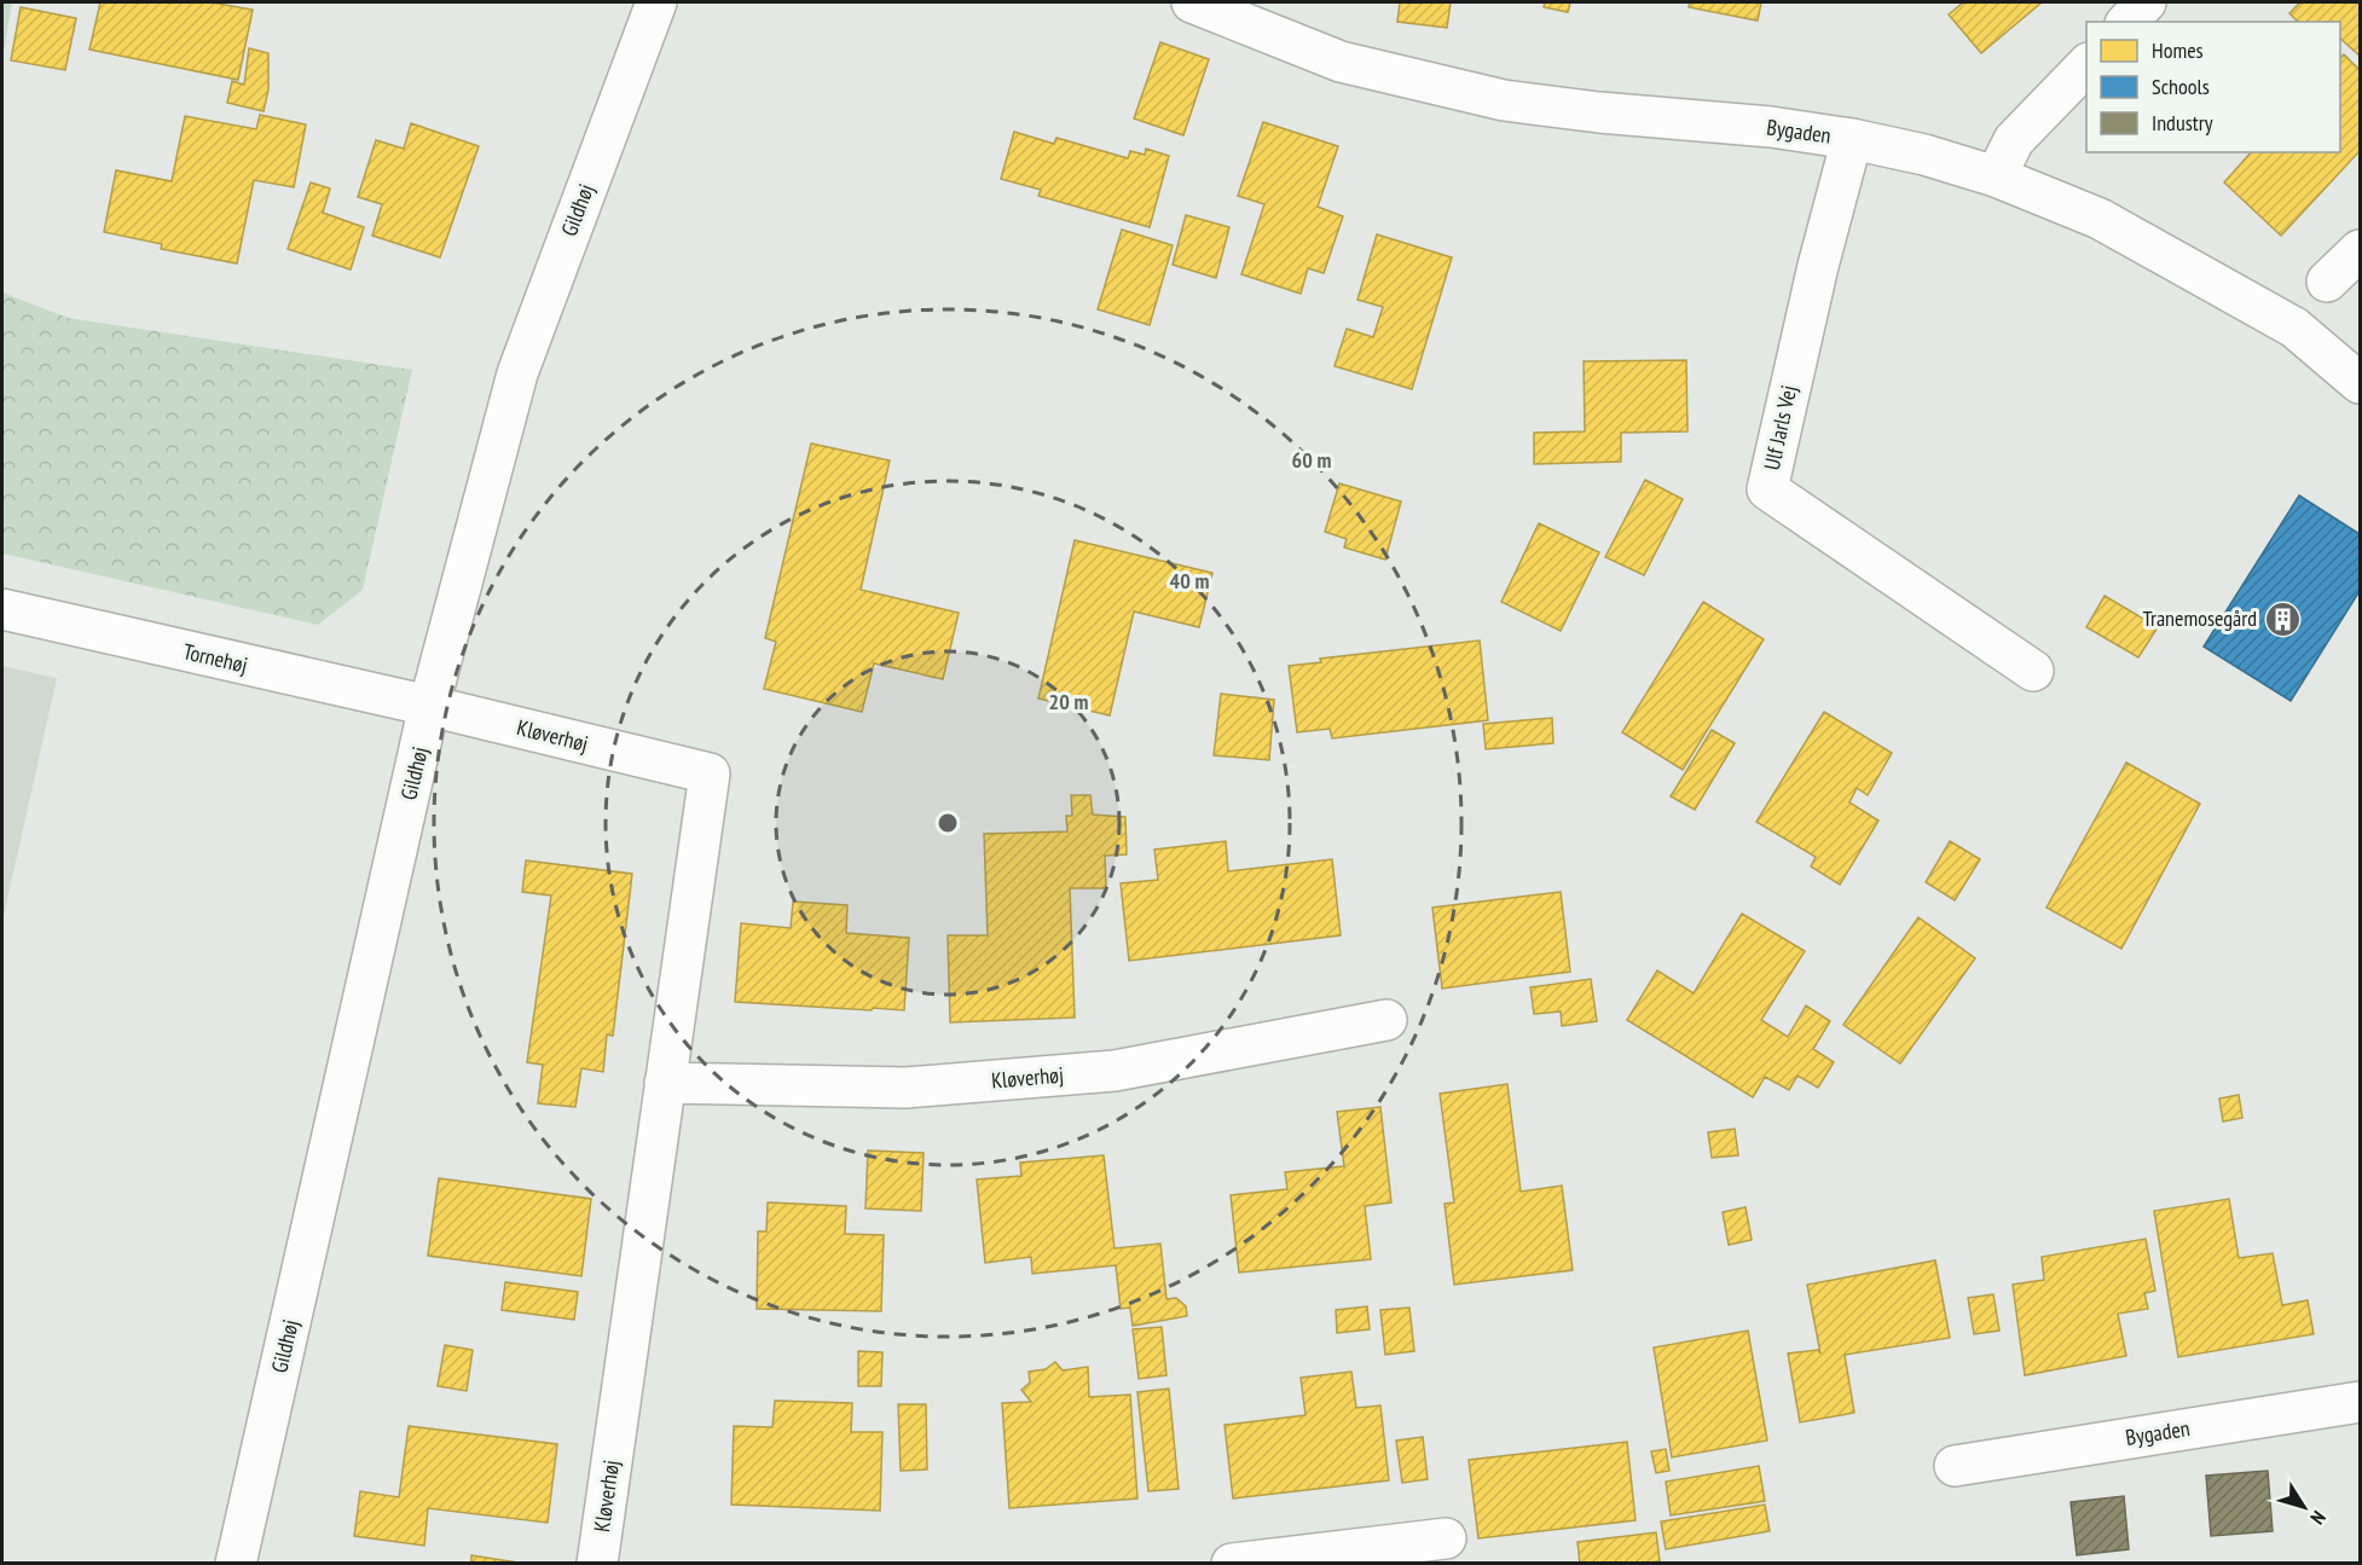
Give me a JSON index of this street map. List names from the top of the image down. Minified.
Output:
{"streets":{"street":["Bygaden","Gildhøj","Ulf Jarls Vej","Tornehøj","Kløverhøj"]},"crossings":[["Bygaden","Ulf Jarls Vej"],["Gildhøj","Tornehøj"],["Gildhøj","Kløverhøj"],["Tornehøj","Kløverhøj"]],"places":{"building":["Tranemosegård"]},"legend":["Homes","Schools","Industry"],"north":"bottom right","rings":["60 m","40 m","20 m"]}
